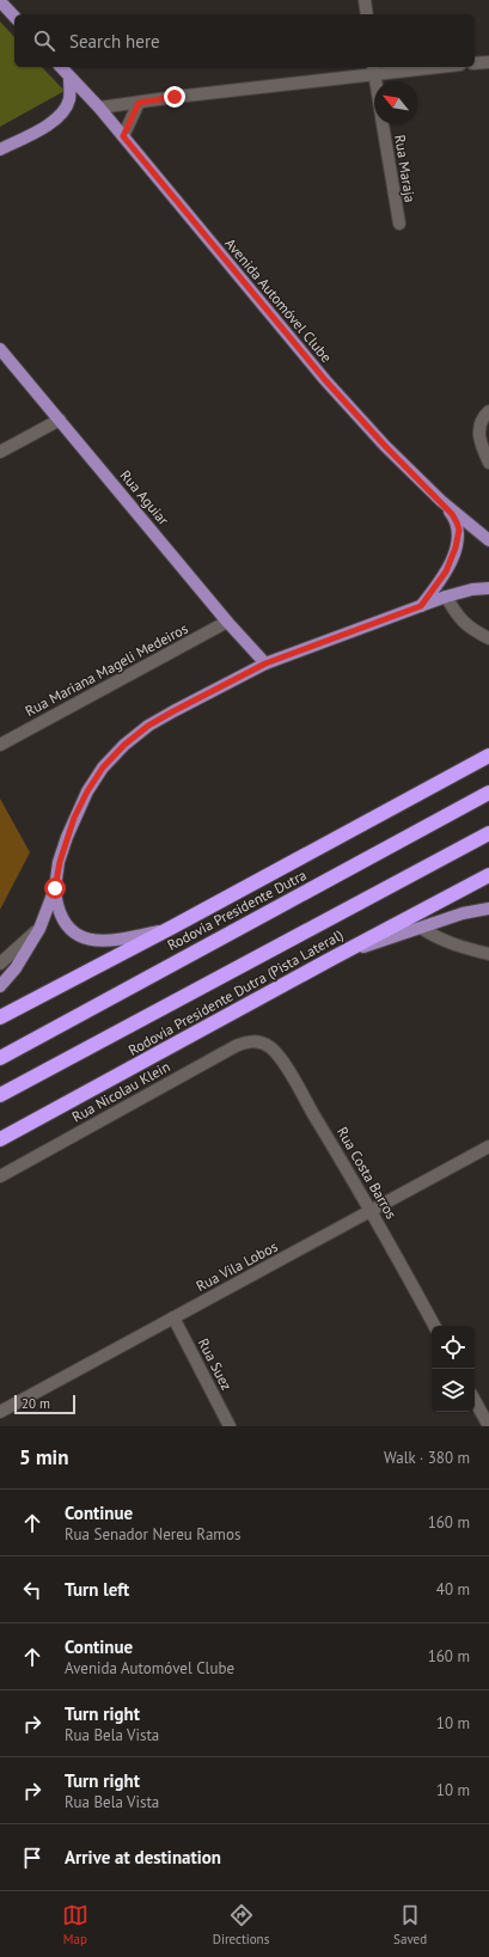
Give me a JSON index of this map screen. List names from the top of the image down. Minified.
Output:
{"streets":{"highway":["Rodovia Presidente Dutra","Rodovia Presidente Dutra (Pista Lateral)"],"main road":["Avenida Automóvel Clube","Rua Aguiar"],"street":["Rua Maraja","Rua Mariana Mageli Medeiros","Rua Nicolau Klein","Rua Costa Barros","Rua Vila Lobos","Rua Suez"]},"crossings":[["Rua Aguiar","Rua Mariana Mageli Medeiros"],["Rua Nicolau Klein","Rua Costa Barros"],["Rua Costa Barros","Rua Vila Lobos"],["Rua Vila Lobos","Rua Suez"]],"scale_bar":"20 m","north":"top left","page":{"search":"Search here","scale":"20 m","heading":["5 min","Walk · 380 m"],"list":[["Continue","Rua Senador Nereu Ramos","160 m"],["Turn left","40 m"],["Continue","Avenida Automóvel Clube","160 m"],["Turn right","Rua Bela Vista","10 m"],["Turn right","Rua Bela Vista","10 m"],"Arrive at destination"],"nav":["Map","Directions","Saved"]}}
